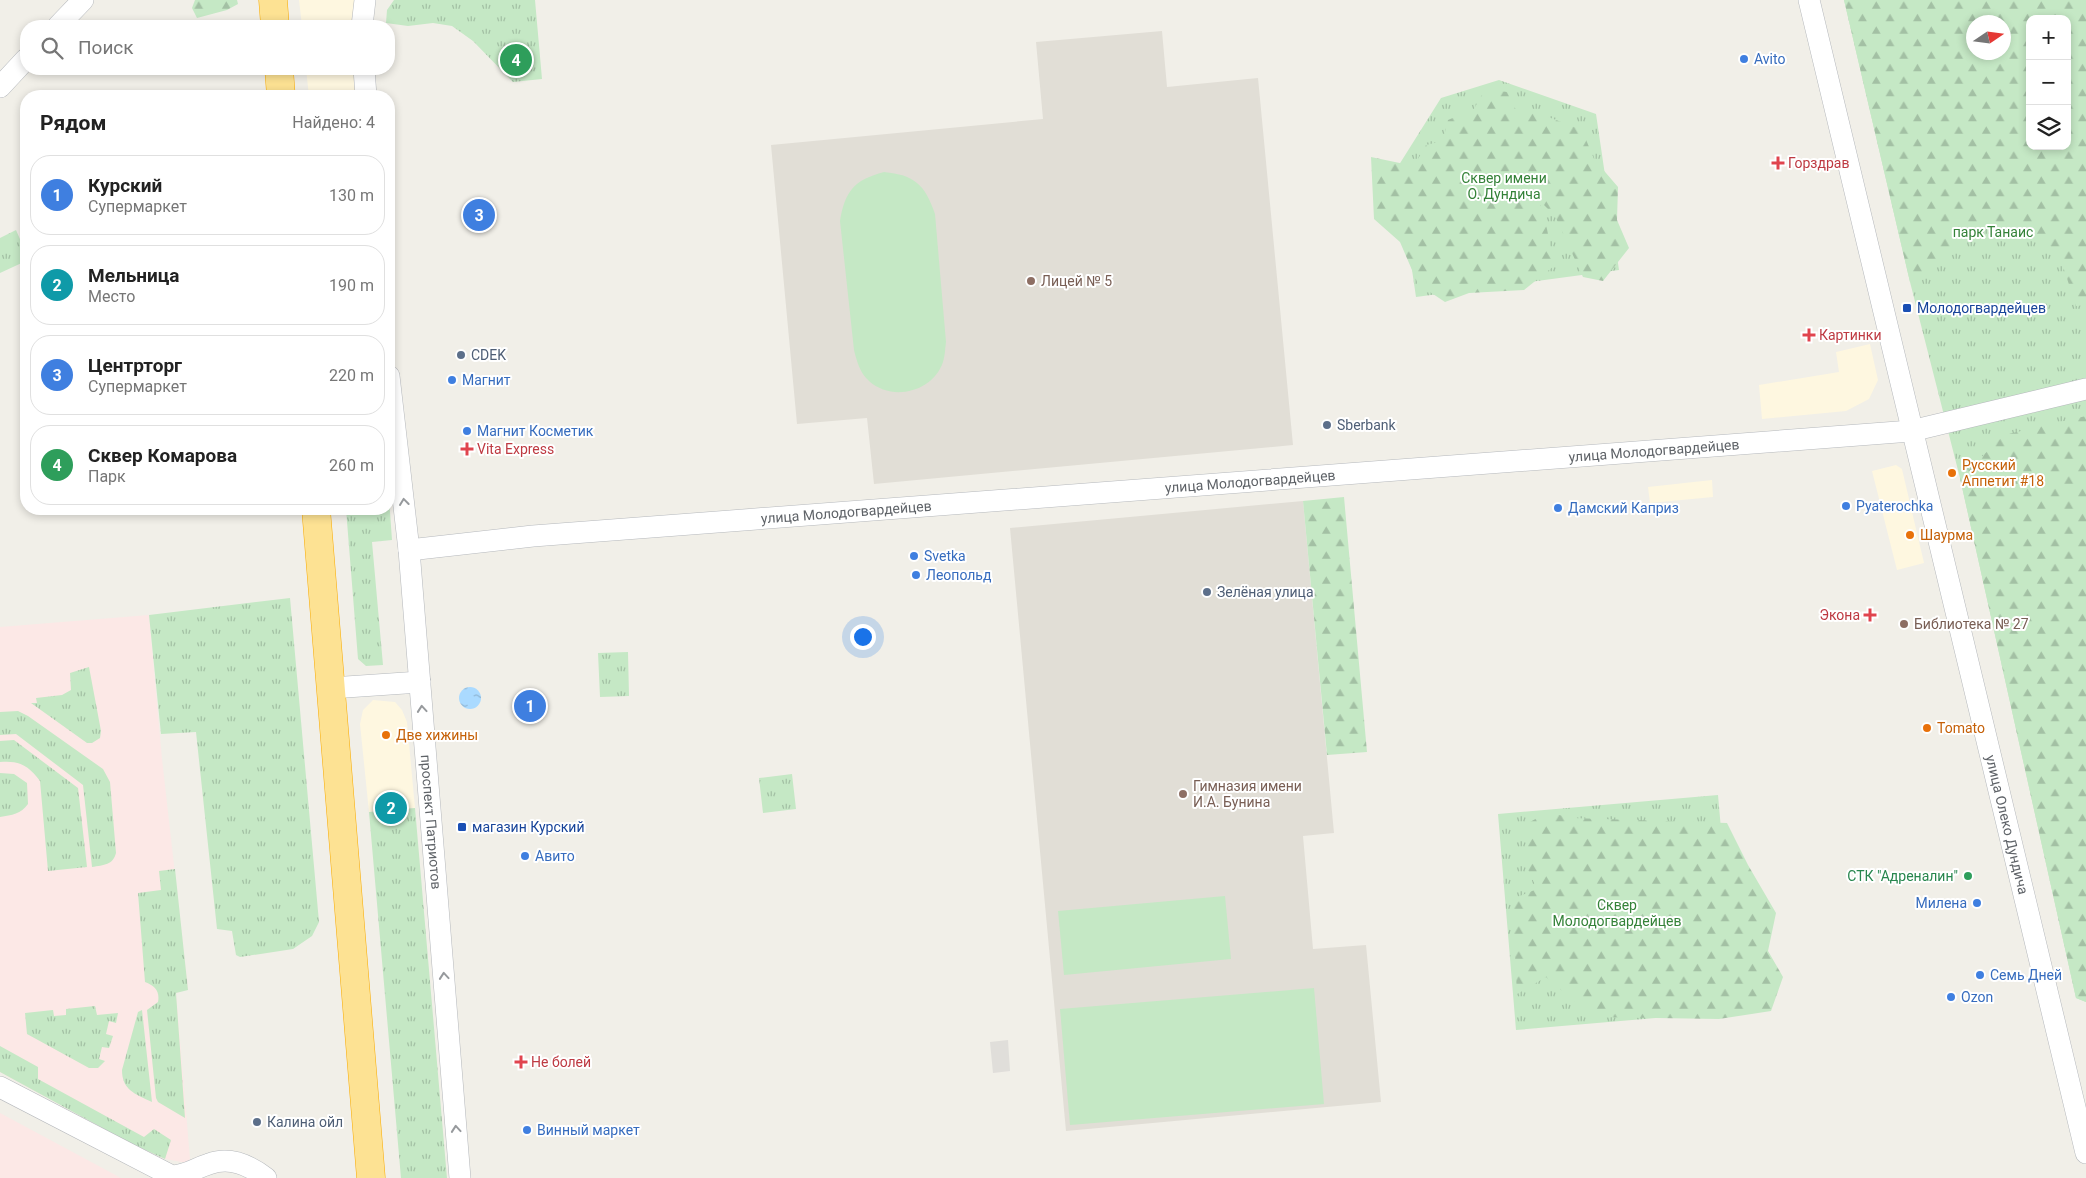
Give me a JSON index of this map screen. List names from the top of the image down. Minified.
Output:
{"streets":{"street":["улица Молодогвардейцев","проспект Патриотов","улица Олеко Дундича"]},"crossings":[["улица Молодогвардейцев","проспект Патриотов"],["улица Молодогвардейцев","улица Олеко Дундича"]],"one_way":["проспект Патриотов"],"parks":["Сквер имени О. Дундича","парк Танаис","Сквер Молодогвардейцев"],"places":{"other":["Avito","Лицей № 5","CDEK","Магнит","Sberbank","Магнит Косметик","Русский Аппетит #18","Pyaterochka","Дамский Каприз","Шаурма","Svetka","Леопольд","Зелёная улица","Библиотека № 27","Tomato","Две хижины","Гимназия имени И.А. Бунина","Авито","СТК \"Адреналин\"","Милена","Семь Дней","Ozon","Калина ойл","Винный маркет"],"health":["Горздрав","Картинки","Vita Express","Экона","Не болей"],"transit":["Молодогвардейцев","магазин Курский"]},"north":"right","page":{"map_buttons":["+","−"],"search":"Поиск","pins":["4","3","1","2"],"heading":["Рядом","Найдено: 4"],"list":[{"mark":"1","name":"Курский","note":"Супермаркет","value":"130 m"},{"mark":"2","name":"Мельница","note":"Место","value":"190 m"},{"mark":"3","name":"Центрторг","note":"Супермаркет","value":"220 m"},{"mark":"4","name":"Сквер Комарова","note":"Парк","value":"260 m"}]}}
